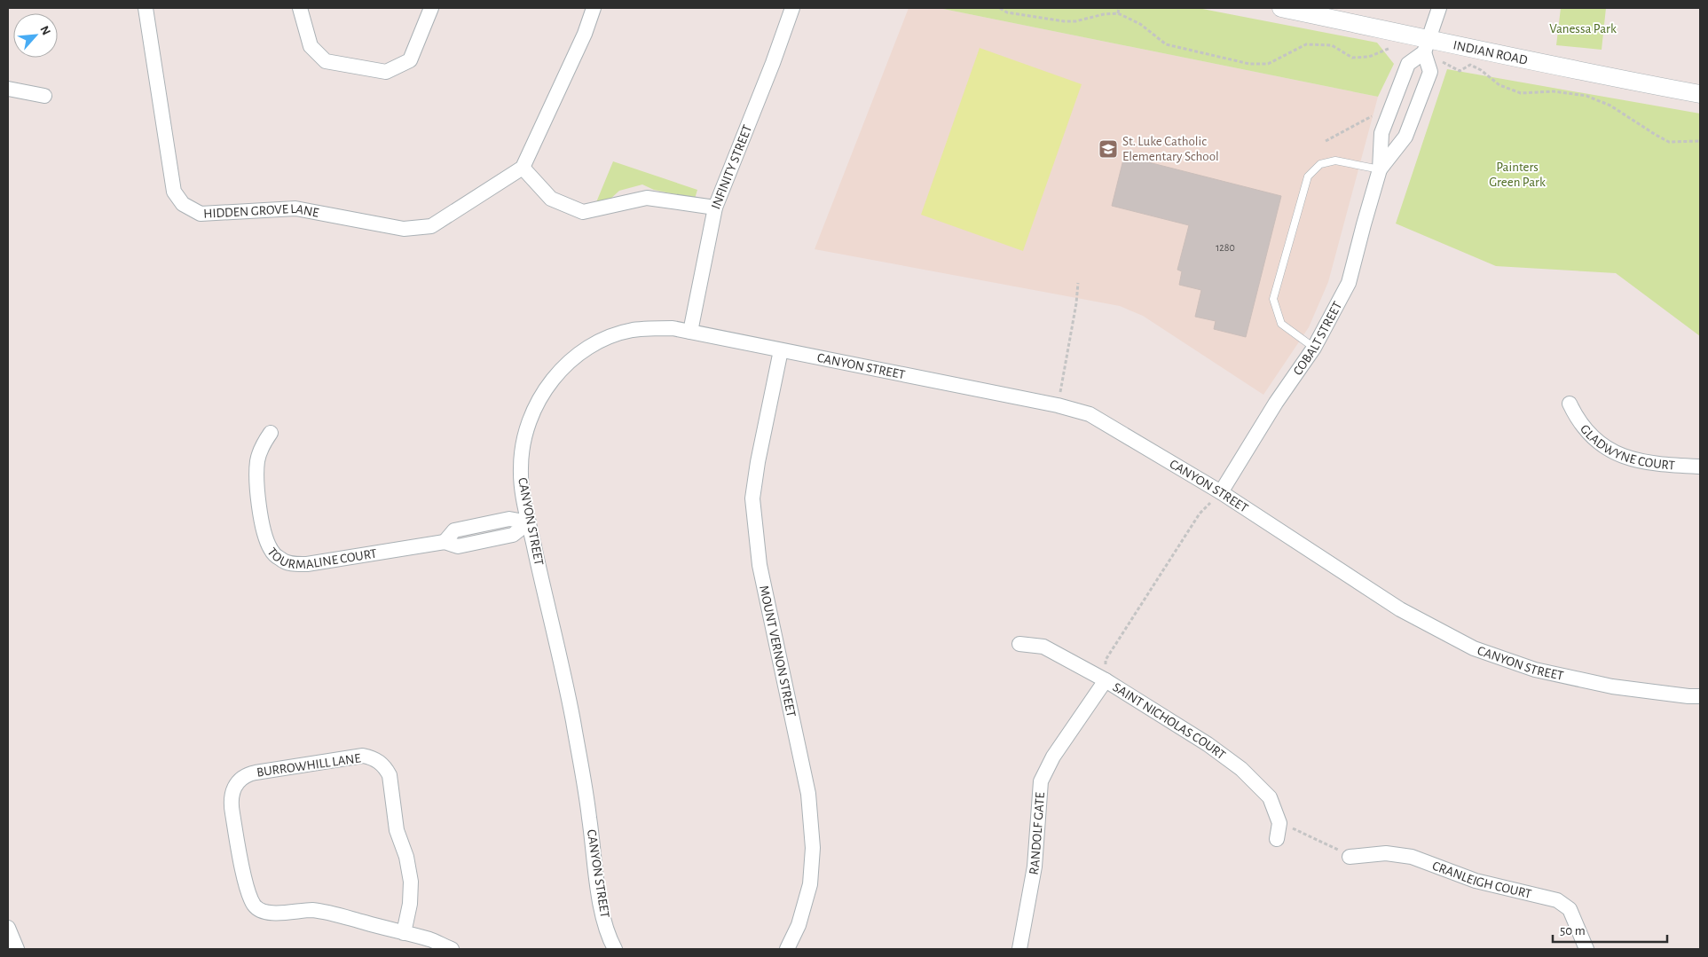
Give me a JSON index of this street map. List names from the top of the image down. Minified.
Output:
{"streets":{"street":["INDIAN ROAD","INFINITY STREET","HIDDEN GROVE LANE","COBALT STREET","CANYON STREET","GLADWYNE COURT","TOURMALINE COURT","MOUNT VERNON STREET","SAINT NICHOLAS COURT","BURROWHILL LANE","RANDOLF GATE","CRANLEIGH COURT"]},"crossings":[["INDIAN ROAD","COBALT STREET"],["INFINITY STREET","CANYON STREET"],["COBALT STREET","CANYON STREET"],["CANYON STREET","TOURMALINE COURT"],["CANYON STREET","MOUNT VERNON STREET"],["SAINT NICHOLAS COURT","RANDOLF GATE"]],"parks":["Vanessa Park","Painters Green Park"],"places":{"school or university":["St. Luke Catholic Elementary School"]},"house_numbers":["1280"],"scale_bar":"50 m","north":"top right"}
